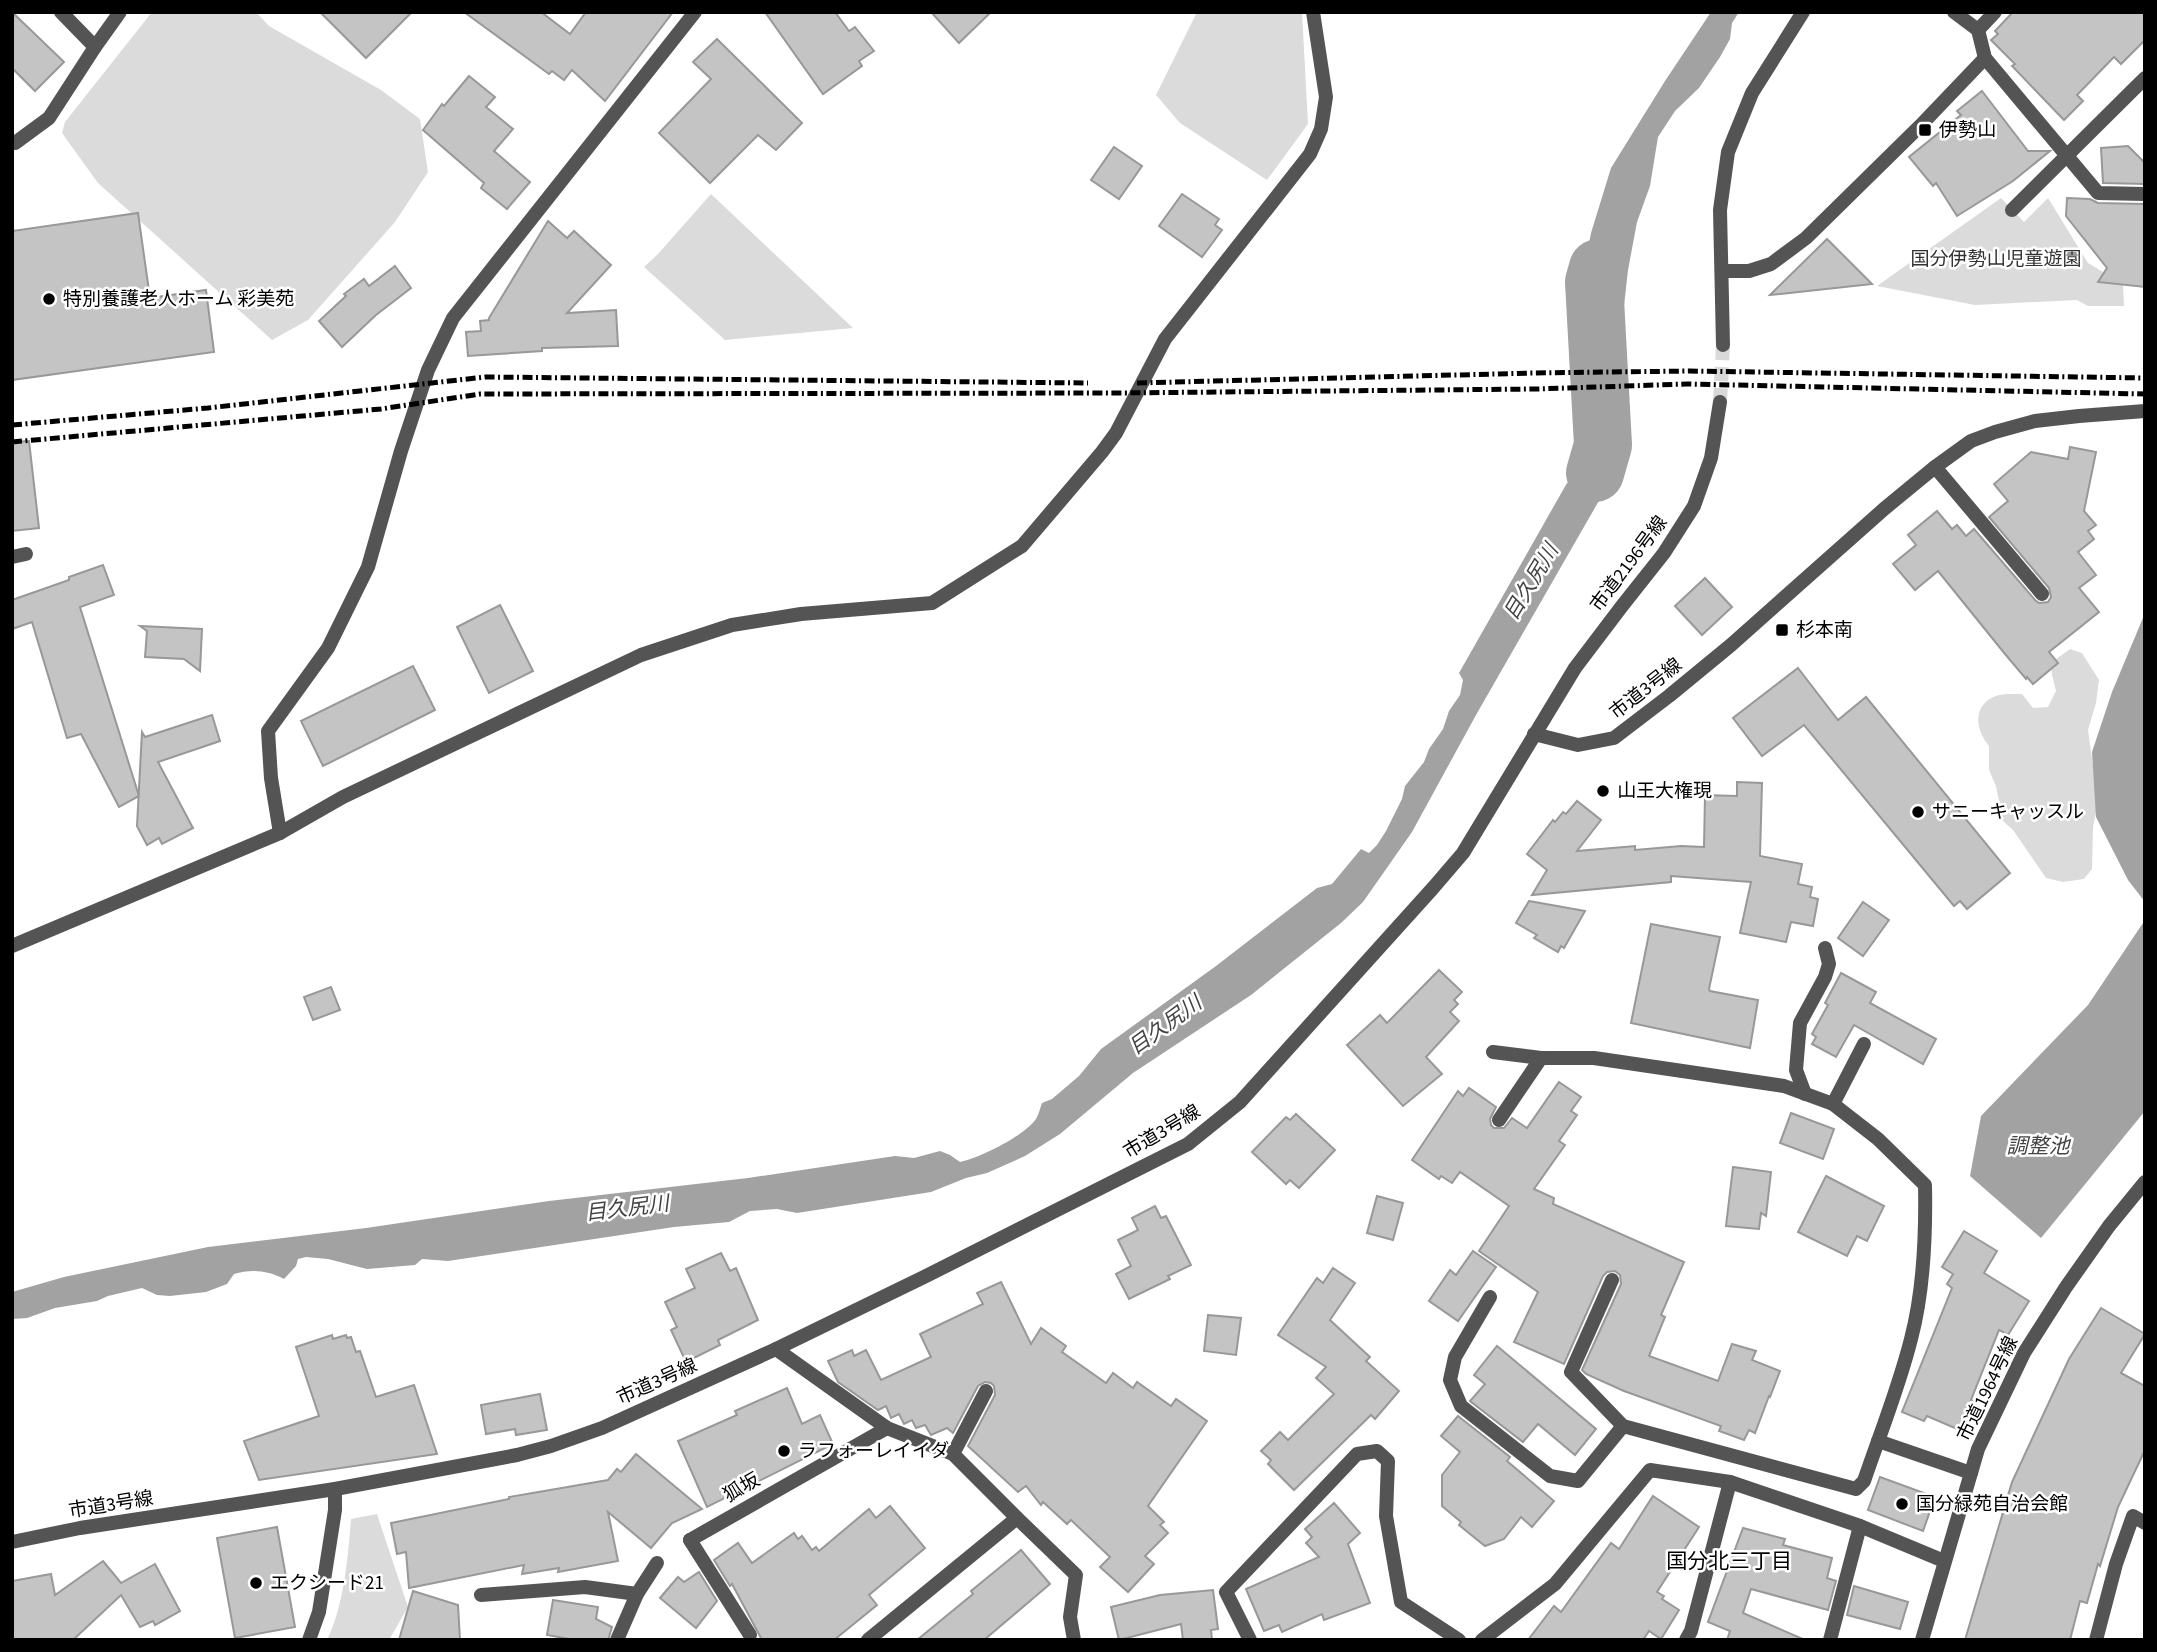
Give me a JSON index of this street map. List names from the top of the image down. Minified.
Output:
{"streets":{"street":["市道2196号線","市道3号線","市道1964号線","狐坂"]},"crossings":[["市道2196号線","市道3号線"]],"districts":["国分北三丁目"],"water":["目久尻川","調整池"],"parks":["国分伊勢山児童遊園"],"places":{"transit":["伊勢山","杉本南"],"other":["特別養護老人ホーム 彩美苑","山王大権現","サニーキャッスル","ラフォーレイイダ","国分緑苑自治会館","エクシード21"]}}
